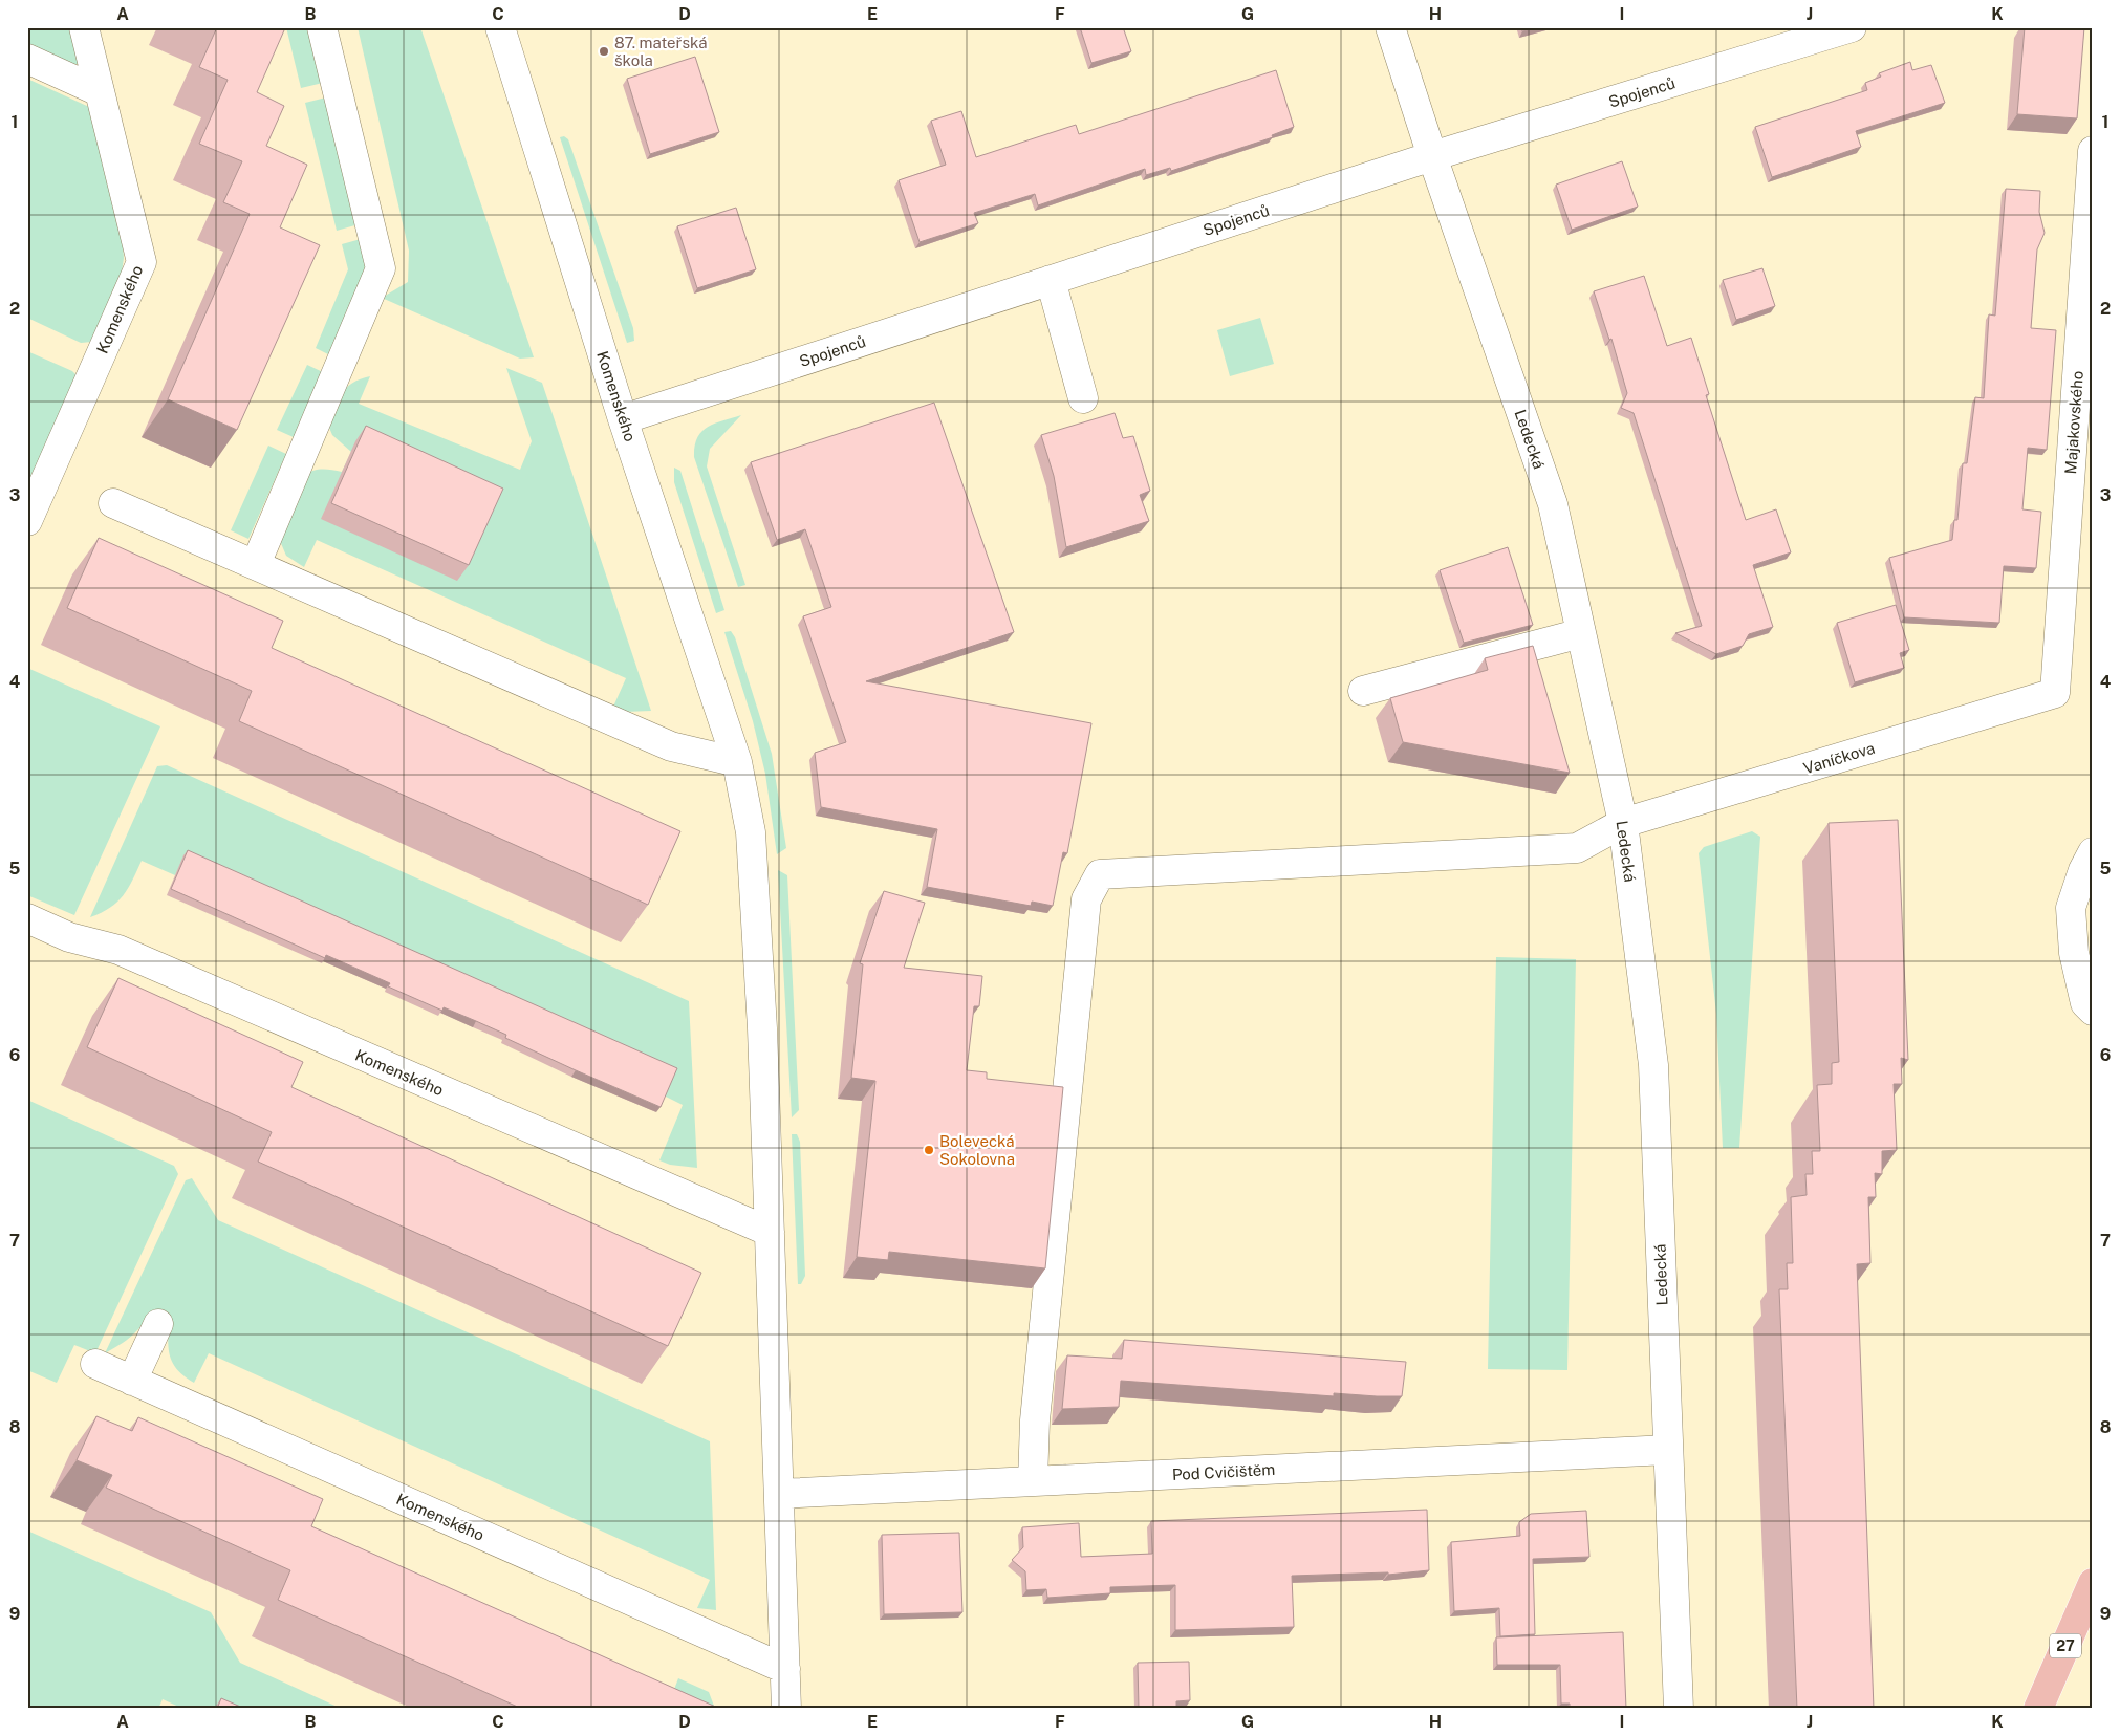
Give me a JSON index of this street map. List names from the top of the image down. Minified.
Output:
{"streets":{"main road":["27"],"street":["Spojenců","Komenského","Majakovského","Ledecká","Vaníčkova","Pod Cvičištěm"]},"crossings":[["Spojenců","Komenského"],["Spojenců","Ledecká"],["Komenského","Pod Cvičištěm"],["Majakovského","Vaníčkova"],["Ledecká","Vaníčkova"],["Ledecká","Pod Cvičištěm"],["Vaníčkova","Pod Cvičištěm"]],"places":["87. mateřská škola","Bolevecká Sokolovna"],"grid":{"columns":["A","B","C","D","E","F","G","H","I","J","K"],"rows":["1","2","3","4","5","6","7","8","9"]}}
